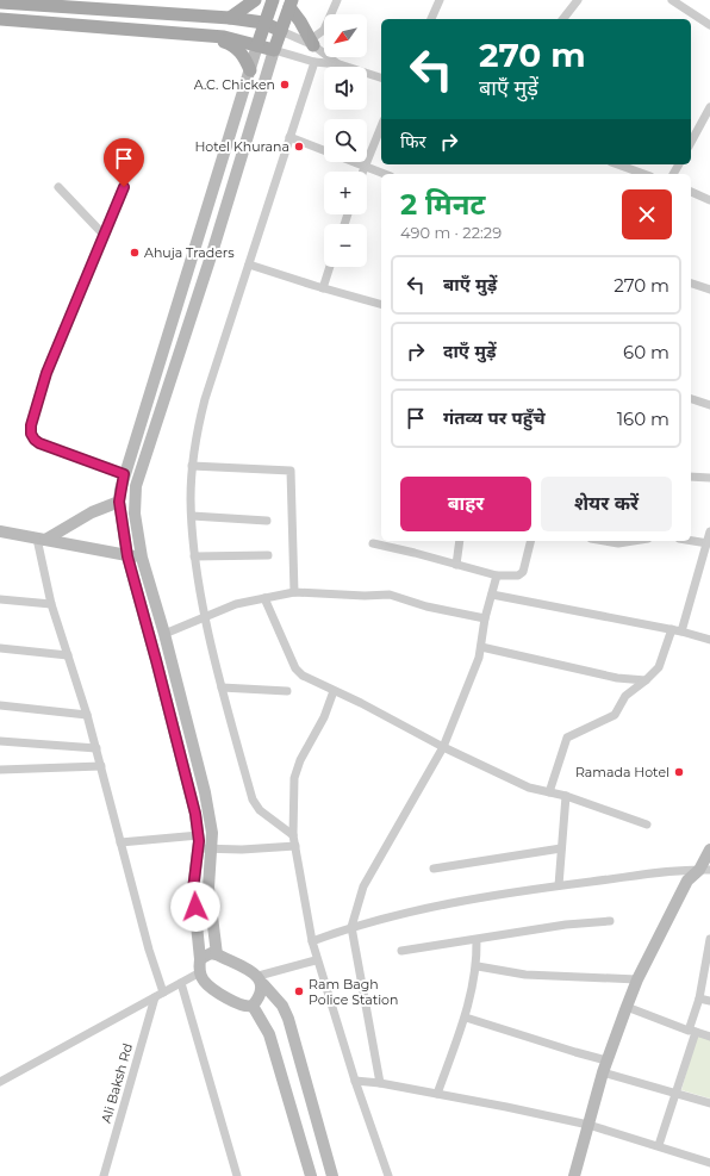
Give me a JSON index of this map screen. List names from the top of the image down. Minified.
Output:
{"streets":{"street":["Ali Baksh Rd"]},"places":["A.C. Chicken","Hotel Khurana","Ahuja Traders","Ramada Hotel","Ram Bagh Police Station"],"north":"bottom left","page":{"map_buttons":["+","−"],"turn":["270 m","बाएँ मुड़ें"],"then":"फिर","heading":["2 मिनट","490 m · 22:29"],"list":[{"name":"बाएँ मुड़ें","value":"270 m"},{"name":"दाएँ मुड़ें","value":"60 m"},{"name":"गंतव्य पर पहुँचे","value":"160 m"}],"buttons":["बाहर","शेयर करें"]}}
